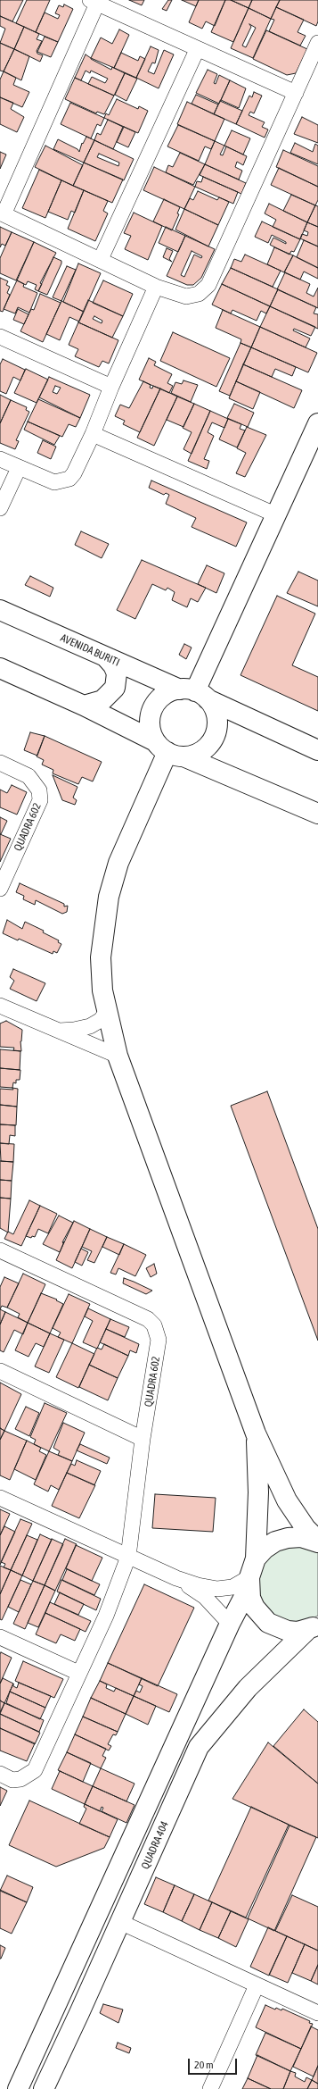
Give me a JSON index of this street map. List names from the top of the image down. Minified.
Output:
{"streets":{"main road":["AVENIDA BURITI","QUADRA 404"],"street":["QUADRA 602"]},"scale_bar":"20 m"}
